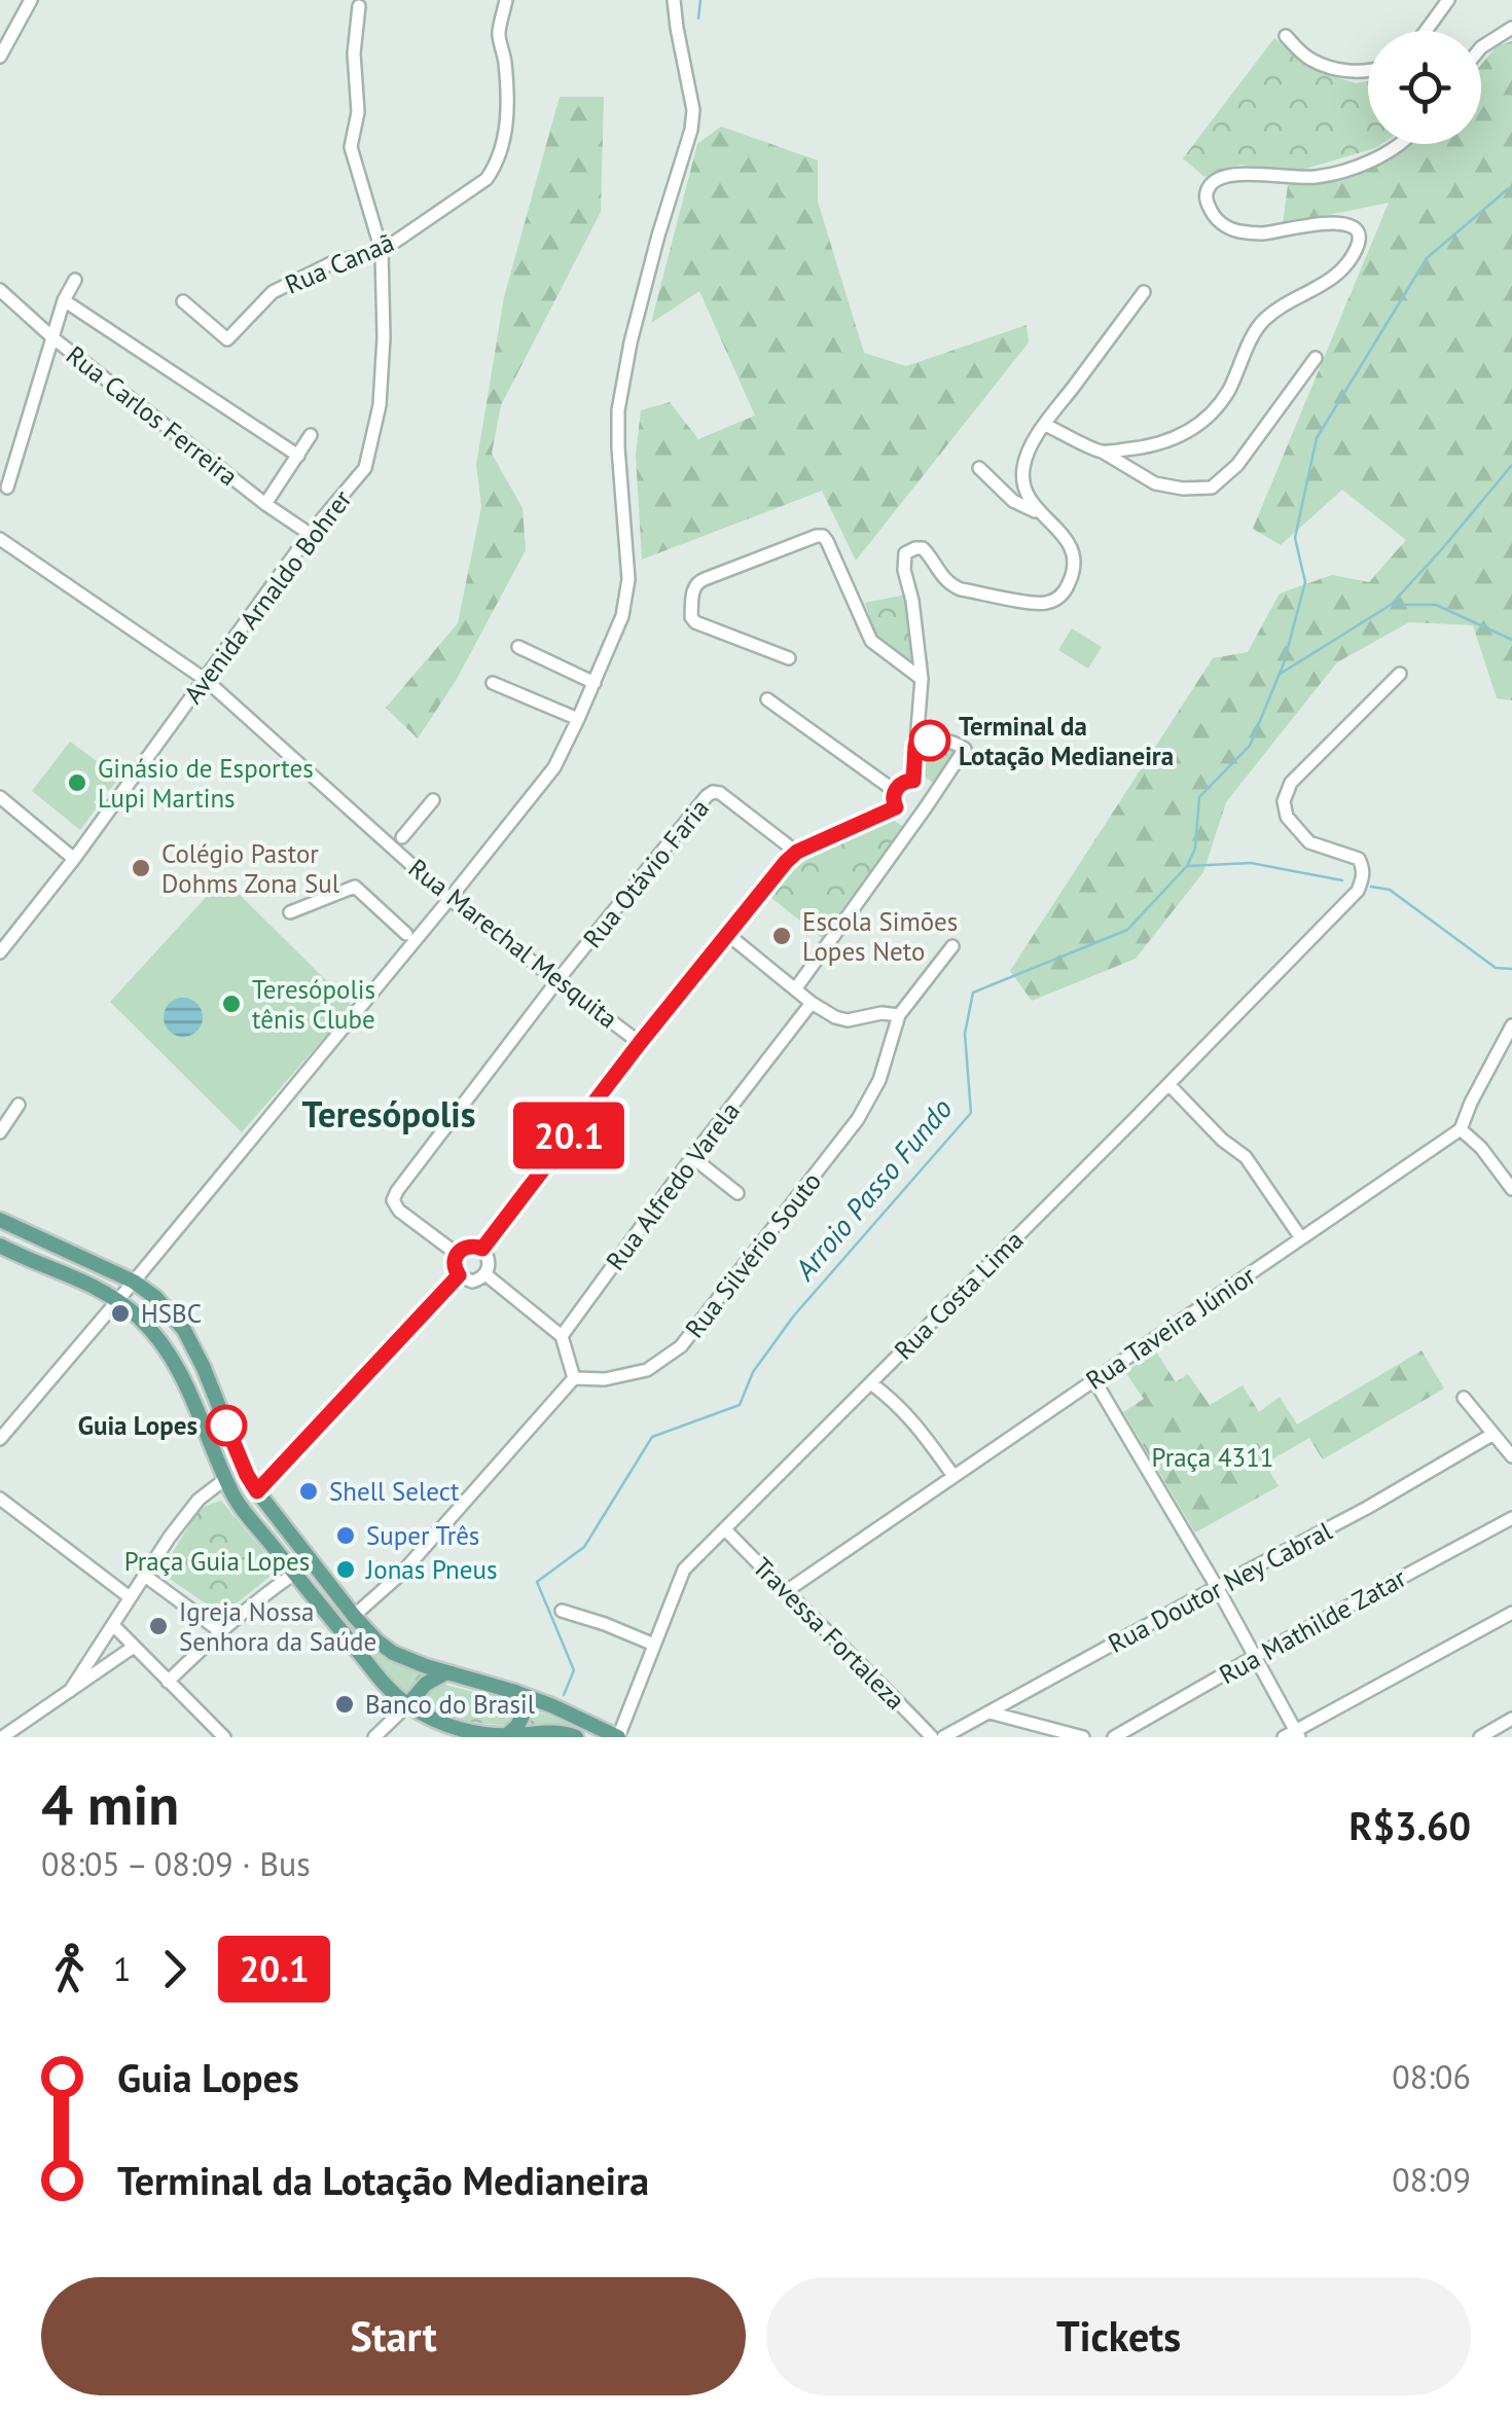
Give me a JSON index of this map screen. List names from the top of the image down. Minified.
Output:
{"streets":{"street":["Rua Canaã","Rua Carlos Ferreira","Avenida Arnaldo Bohrer","Rua Otávio Faria","Rua Marechal Mesquita","Rua Alfredo Varela","Rua Silvério Souto","Rua Costa Lima","Rua Taveira Júnior","Rua Doutor Ney Cabral","Rua Mathilde Zatar","Travessa Fortaleza"]},"crossings":[["Rua Canaã","Avenida Arnaldo Bohrer"],["Rua Carlos Ferreira","Avenida Arnaldo Bohrer"],["Avenida Arnaldo Bohrer","Rua Marechal Mesquita"],["Rua Otávio Faria","Rua Marechal Mesquita"],["Rua Costa Lima","Travessa Fortaleza"],["Rua Taveira Júnior","Travessa Fortaleza"]],"districts":["Teresópolis"],"water":["Arroio Passo Fundo"],"parks":["Praça 4311","Praça Guia Lopes"],"places":["Terminal da Lotação Medianeira","Ginásio de Esportes Lupi Martins","Colégio Pastor Dohms Zona Sul","Escola Simões Lopes Neto","Teresópolis tênis Clube","HSBC","Guia Lopes","Shell Select","Super Três","Jonas Pneus","Igreja Nossa Senhora da Saúde","Banco do Brasil"],"lines":["bus line 20.1"],"page":{"on_map":"20.1","heading":["4 min","08:05 – 08:09 · Bus","R$3.60"],"legs":["1","20.1"],"list":[{"name":"Guia Lopes","value":"08:06"},{"name":"Terminal da Lotação Medianeira","value":"08:09"}],"buttons":["Start","Tickets"]}}
